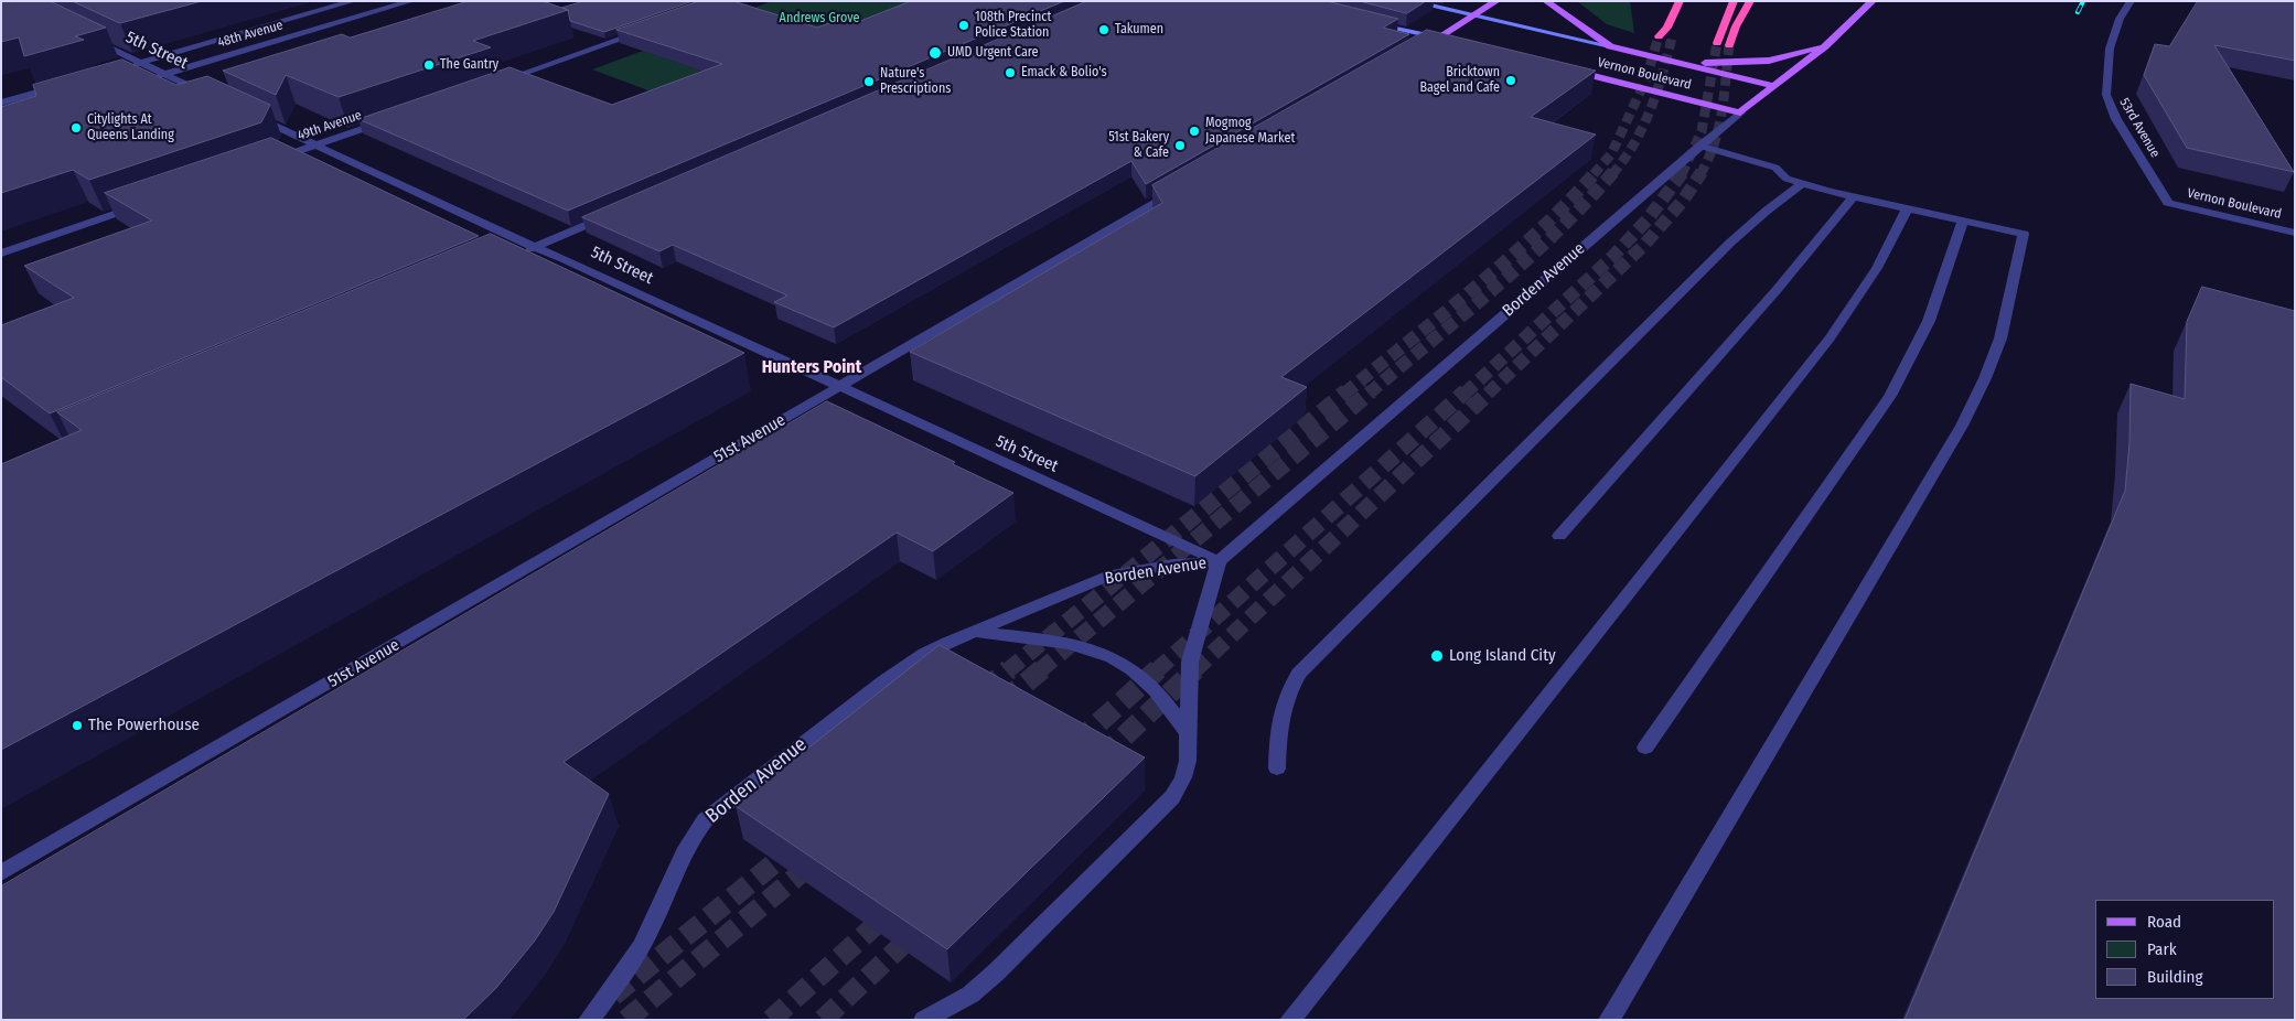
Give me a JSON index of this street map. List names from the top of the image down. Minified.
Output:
{"streets":{"main road":["Vernon Boulevard","Borden Avenue"],"street":["48th Avenue","5th Street","49th Avenue","53rd Avenue","51st Avenue"]},"crossings":[["48th Avenue","5th Street"],["5th Street","49th Avenue"],["5th Street","Borden Avenue"],["5th Street","51st Avenue"],["Vernon Boulevard","53rd Avenue"],["Vernon Boulevard","Borden Avenue"]],"districts":["Hunters Point"],"parks":["Andrews Grove"],"places":["108th Precinct Police Station","Takumen","UMD Urgent Care","The Gantry","Emack & Bolio's","Bricktown Bagel and Cafe","Nature's Prescriptions","Citylights At Queens Landing","Mogmog Japanese Market","51st Bakery & Cafe","Long Island City","The Powerhouse"],"legend":["Road","Park","Building"]}
